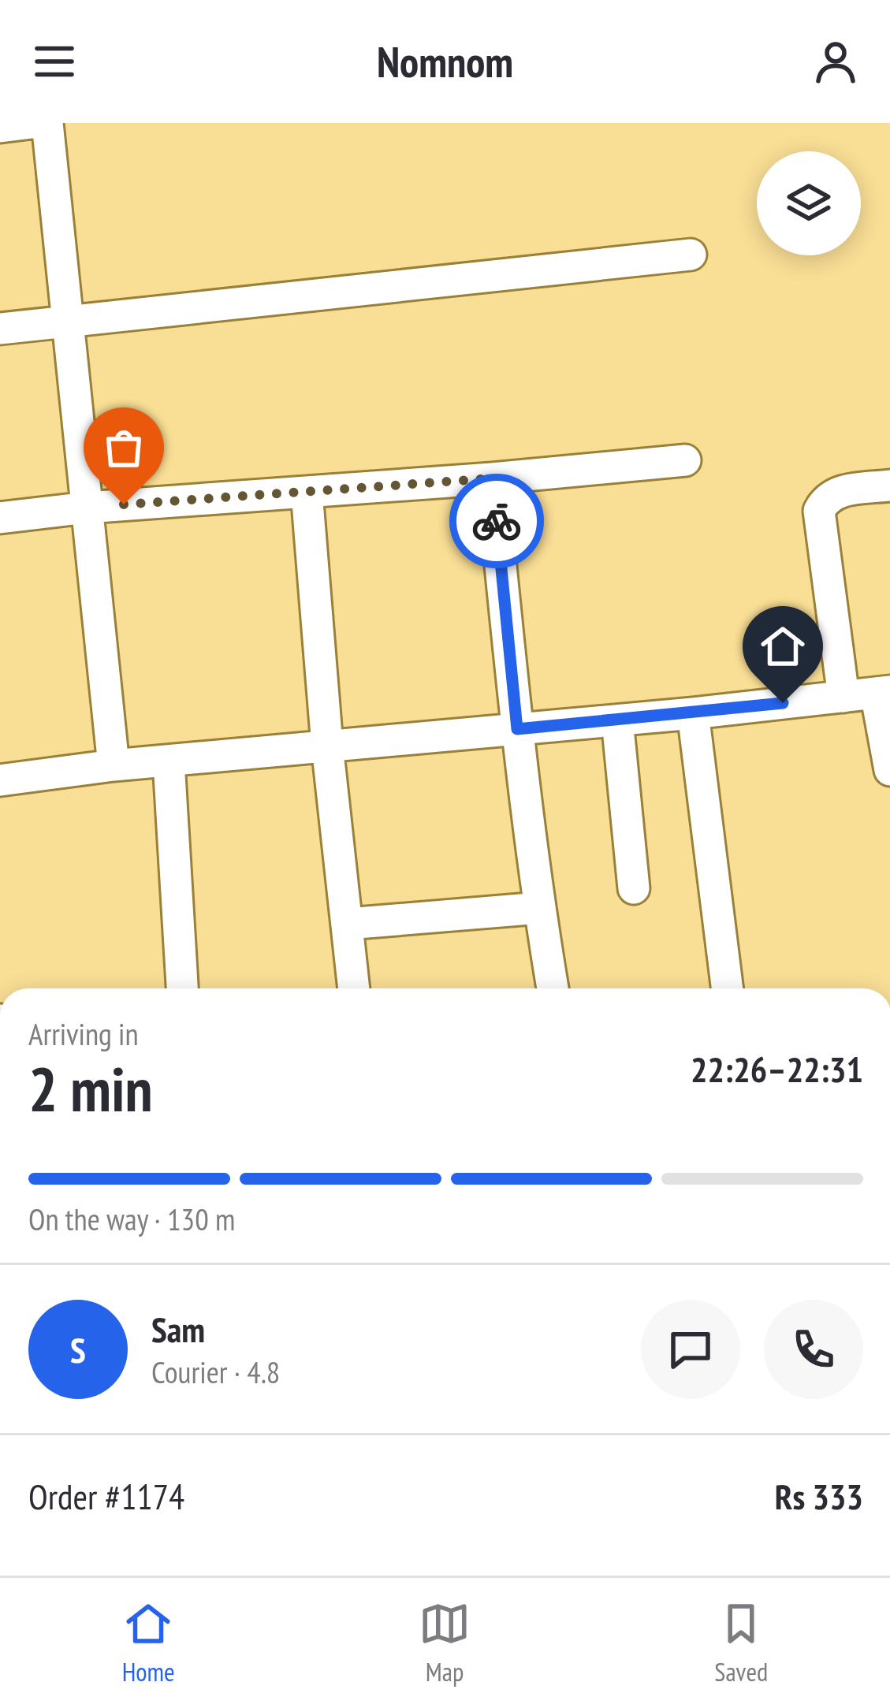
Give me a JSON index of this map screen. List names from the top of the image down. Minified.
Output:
{"page":{"header":"Nomnom","heading":["2 min","Arriving in","22:26–22:31"],"panel":["Sam","Courier · 4.8","Order #1174","Rs 333"],"bar":"On the way · 130 m","round":"S","tabs":["Home","Map","Saved"]}}
